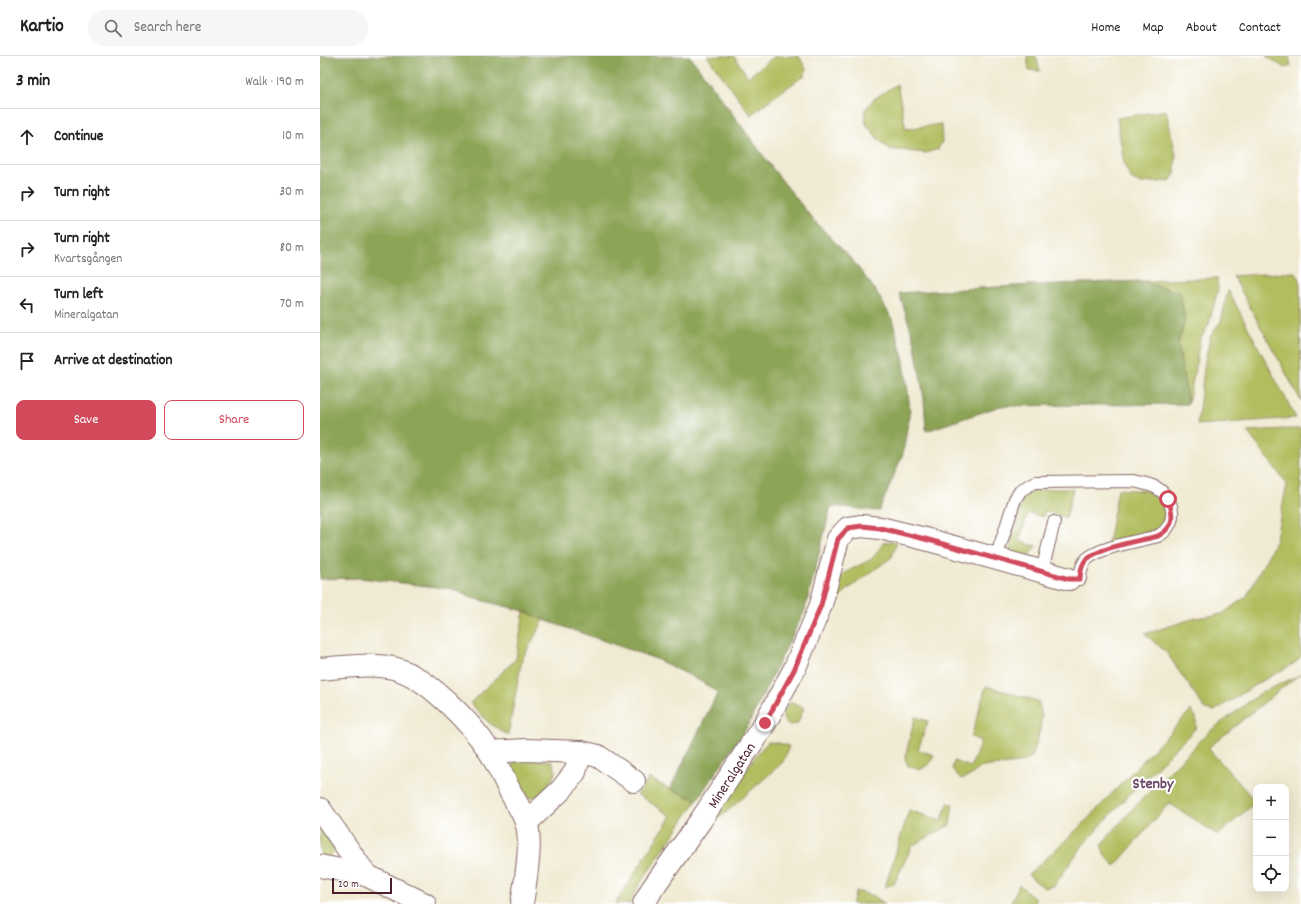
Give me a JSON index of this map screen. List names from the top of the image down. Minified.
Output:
{"streets":{"street":["Mineralgatan"]},"districts":["Stenby"],"scale_bar":"20 m","page":{"header":"Kartio","search":"Search here","nav":["Home","Map","About","Contact"],"heading":["3 min","Walk · 190 m"],"list":[["Continue","10 m"],["Turn right","30 m"],["Turn right","Kvartsgången","80 m"],["Turn left","Mineralgatan","70 m"],"Arrive at destination"],"buttons":["Save","Share"],"map_buttons":["+","−"],"scale":"20 m"}}
